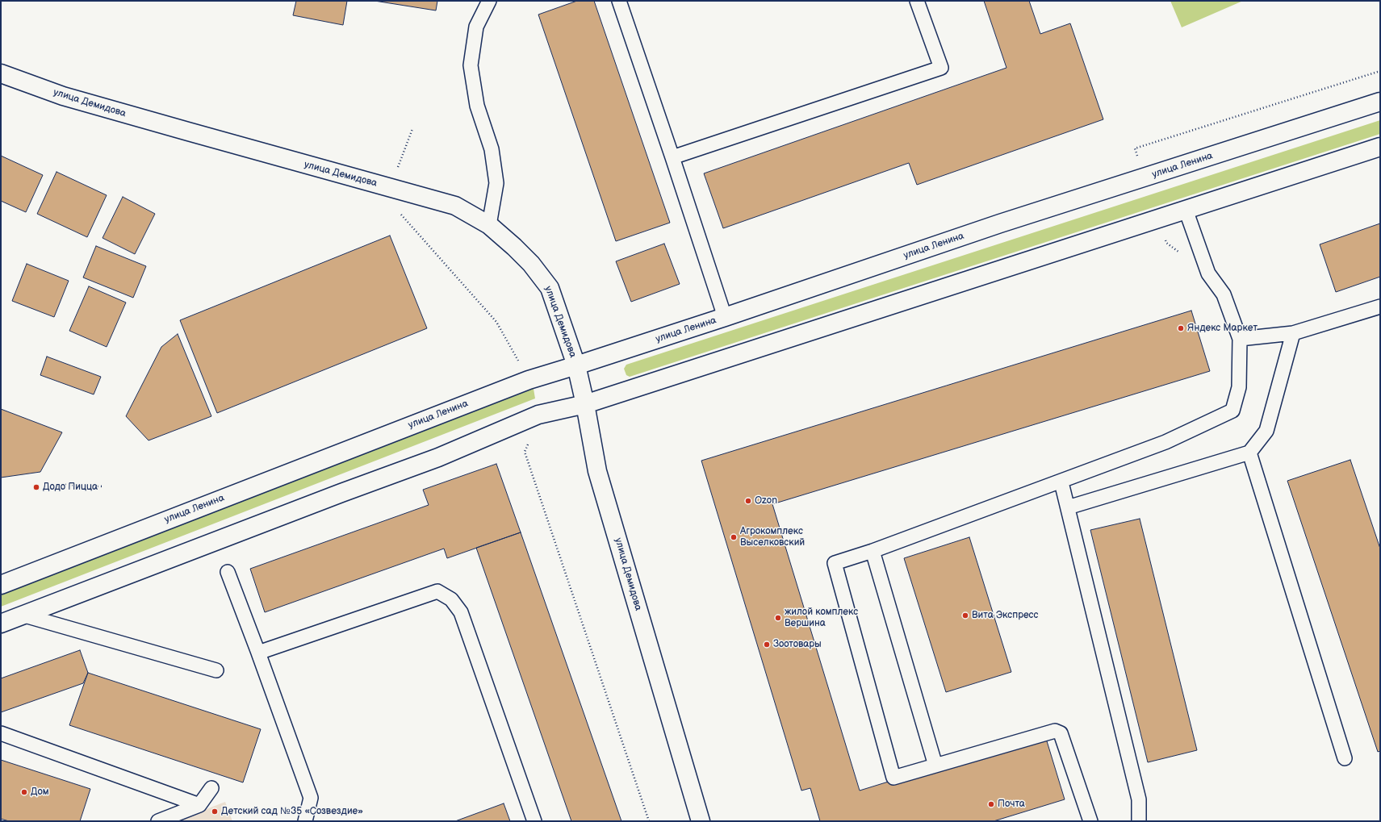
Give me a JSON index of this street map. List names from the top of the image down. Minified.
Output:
{"streets":{"street":["улица Демидова","улица Ленина"]},"crossings":[["улица Демидова","улица Ленина"]],"places":["Яндекс Маркет","Додо Пицца","Ozon","Агрокомплекс Выселковский","Вита Экспресс","жилой комплекс Вершина","Зоотовары","Дом","Почта","Детский сад №35 «Созвездие»"]}
